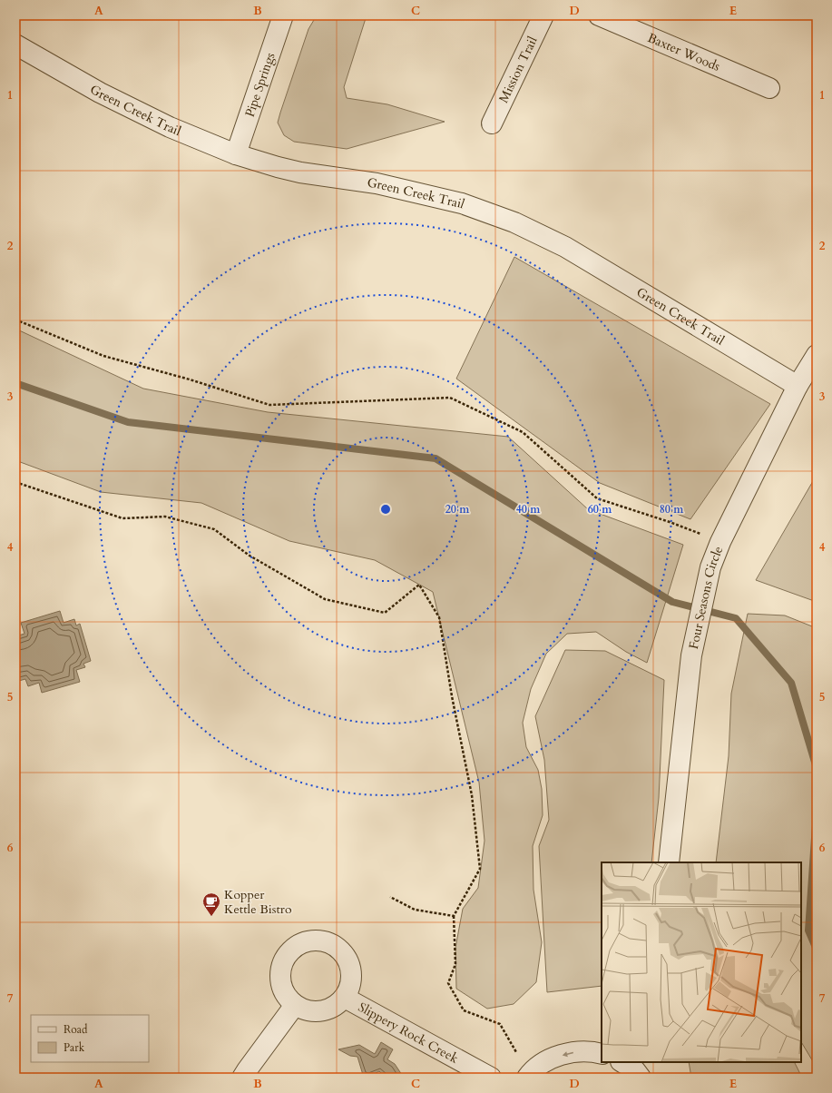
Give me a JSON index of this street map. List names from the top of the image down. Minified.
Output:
{"streets":{"street":["Baxter Woods","Mission Trail","Pipe Springs","Green Creek Trail","Four Seasons Circle","Slippery Rock Creek"]},"crossings":[["Pipe Springs","Green Creek Trail"],["Green Creek Trail","Four Seasons Circle"]],"places":{"cafe":["Kopper Kettle Bistro"]},"legend":["Road","Park"],"grid":{"columns":["A","B","C","D","E"],"rows":["1","2","3","4","5","6","7"]},"rings":["20 m","40 m","60 m","80 m"]}
